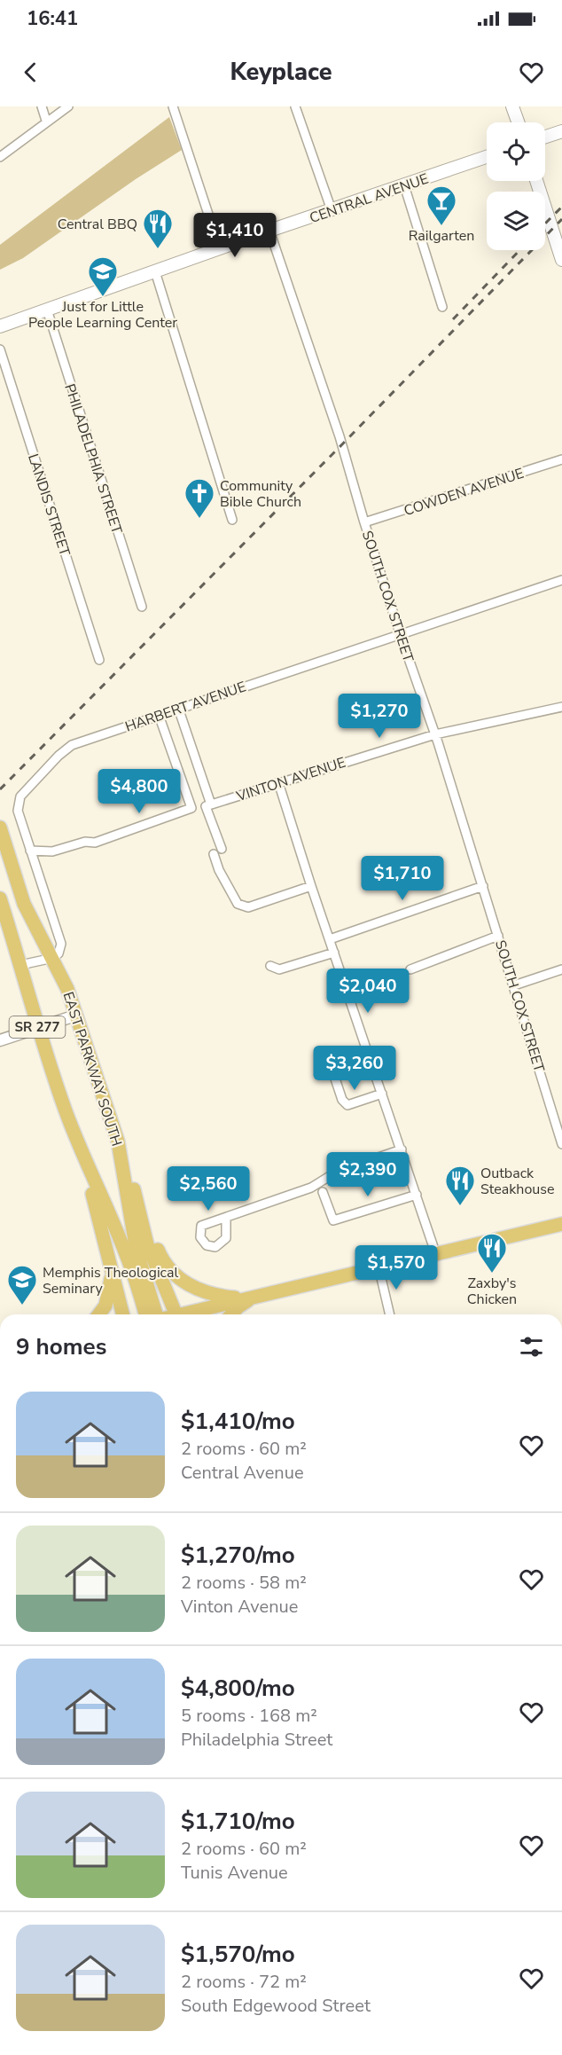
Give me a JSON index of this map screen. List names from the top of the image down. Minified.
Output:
{"streets":{"main road":["CENTRAL AVENUE","SR 277","EAST PARKWAY SOUTH"],"street":["PHILADELPHIA STREET","COWDEN AVENUE","LANDIS STREET","SOUTH COX STREET","HARBERT AVENUE","VINTON AVENUE"]},"crossings":[["CENTRAL AVENUE","PHILADELPHIA STREET"],["CENTRAL AVENUE","SOUTH COX STREET"],["COWDEN AVENUE","SOUTH COX STREET"],["SOUTH COX STREET","HARBERT AVENUE"],["SOUTH COX STREET","VINTON AVENUE"],["HARBERT AVENUE","EAST PARKWAY SOUTH"]],"places":{"bar":["Railgarten"],"restaurant":["Central BBQ","Outback Steakhouse","Zaxby's Chicken"],"school or university":["Just for Little People Learning Center","Memphis Theological Seminary"],"church":["Community Bible Church"]},"page":{"status":"16:41","header":"Keyplace","price":["$1,410","$1,270","$4,800","$1,710","$2,040","$3,260","$2,390","$2,560","$1,570"],"heading":"9 homes","list":[{"name":"$1,410/mo","note":"2 rooms · 60 m² · Central Avenue"},{"name":"$1,270/mo","note":"2 rooms · 58 m² · Vinton Avenue"},{"name":"$4,800/mo","note":"5 rooms · 168 m² · Philadelphia Street"},{"name":"$1,710/mo","note":"2 rooms · 60 m² · Tunis Avenue"},{"name":"$1,570/mo","note":"2 rooms · 72 m² · South Edgewood Street"}]}}
